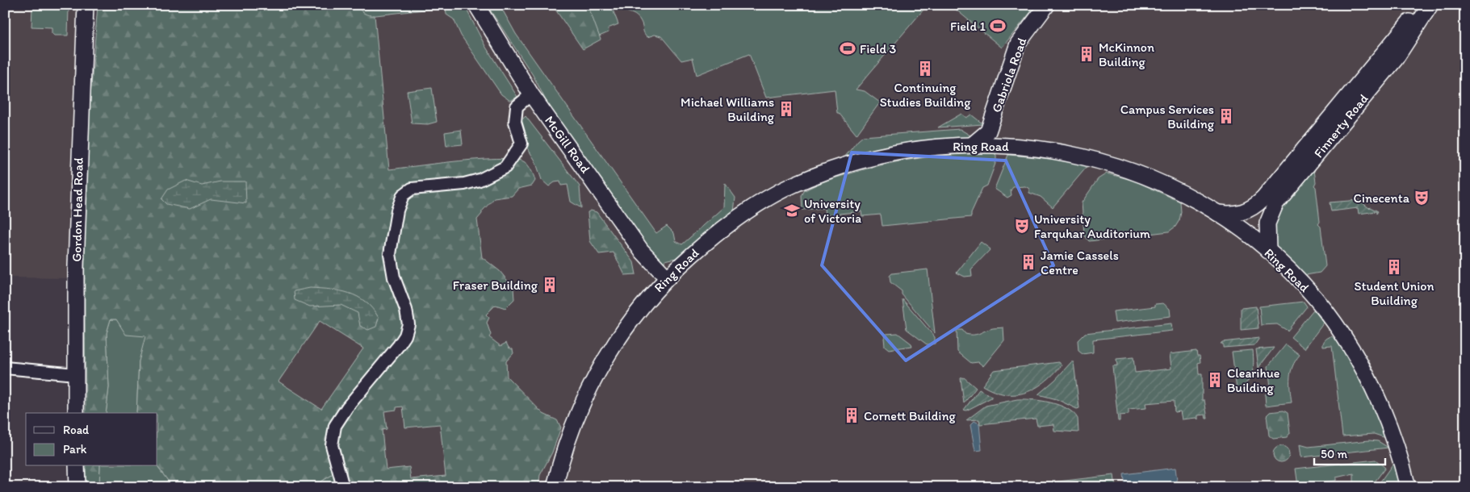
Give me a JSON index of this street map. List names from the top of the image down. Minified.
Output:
{"streets":{"street":["Gabriola Road","Finnerty Road","McGill Road","Ring Road","Gordon Head Road"]},"crossings":[["Gabriola Road","Ring Road"],["Finnerty Road","Ring Road"],["McGill Road","Ring Road"]],"places":{"sports":["Field 1","Field 3"],"building":["McKinnon Building","Continuing Studies Building","Michael Williams Building","Campus Services Building","Jamie Cassels Centre","Student Union Building","Fraser Building","Clearihue Building","Cornett Building"],"theatre":["Cinecenta","University Farquhar Auditorium"],"school or university":["University of Victoria"]},"legend":["Road","Park"],"scale_bar":"50 m"}
